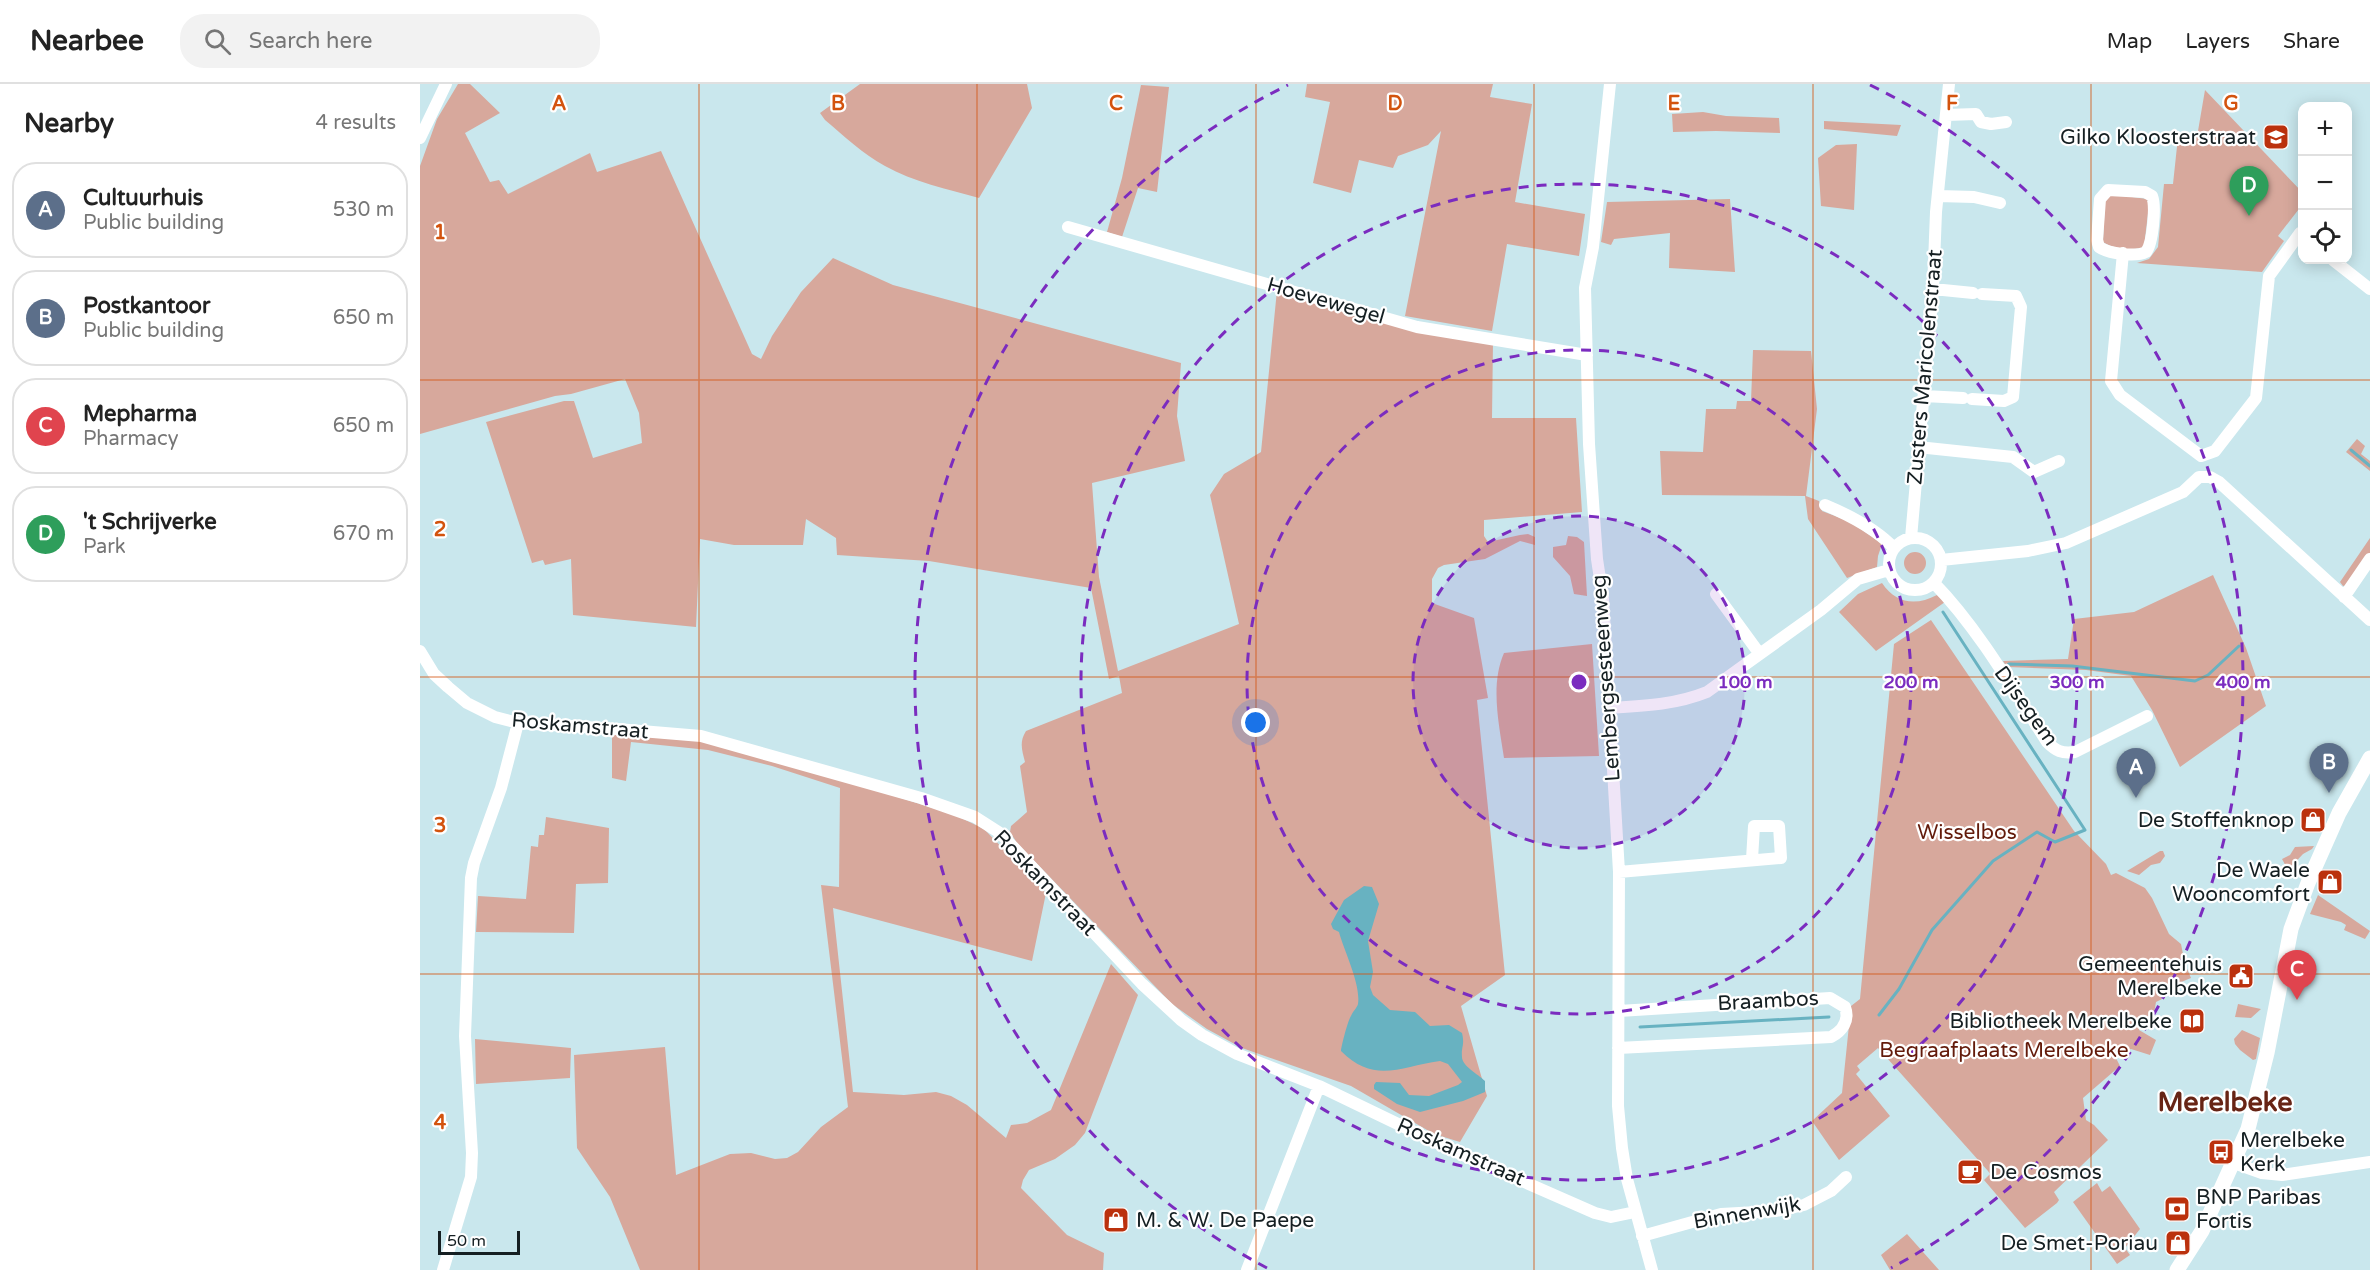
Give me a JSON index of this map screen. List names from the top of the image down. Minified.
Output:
{"streets":{"street":["Hoevewegel","Zusters Maricolenstraat","Lembergsesteenweg","Dijsegem","Roskamstraat","Braambos","Binnenwijk"]},"crossings":[["Hoevewegel","Lembergsesteenweg"],["Zusters Maricolenstraat","Dijsegem"],["Lembergsesteenweg","Roskamstraat"],["Lembergsesteenweg","Braambos"],["Lembergsesteenweg","Binnenwijk"]],"districts":["Merelbeke"],"parks":["Wisselbos","Begraafplaats Merelbeke"],"places":{"school or university":["Gilko Kloosterstraat"],"shop":["De Stoffenknop","De Waele Wooncomfort","M. & W. De Paepe","De Smet-Poriau"],"public building":["Gemeentehuis Merelbeke"],"library":["Bibliotheek Merelbeke"],"bus stop":["Merelbeke Kerk"],"cafe":["De Cosmos"],"bank":["BNP Paribas Fortis"]},"scale_bar":"50 m","page":{"header":"Nearbee","search":"Search here","nav":["Map","Layers","Share"],"heading":["Nearby","4 results"],"map_buttons":["+","−"],"list":[{"mark":"A","name":"Cultuurhuis","note":"Public building","value":"530 m"},{"mark":"B","name":"Postkantoor","note":"Public building","value":"650 m"},{"mark":"C","name":"Mepharma","note":"Pharmacy","value":"650 m"},{"mark":"D","name":"'t Schrijverke","note":"Park","value":"670 m"}],"pins":["D","B","A","C"],"scale":"50 m"},"grid":{"columns":["A","B","C","D","E","F","G"],"rows":["1","2","3","4"]},"rings":["100 m","200 m","300 m","400 m"]}
